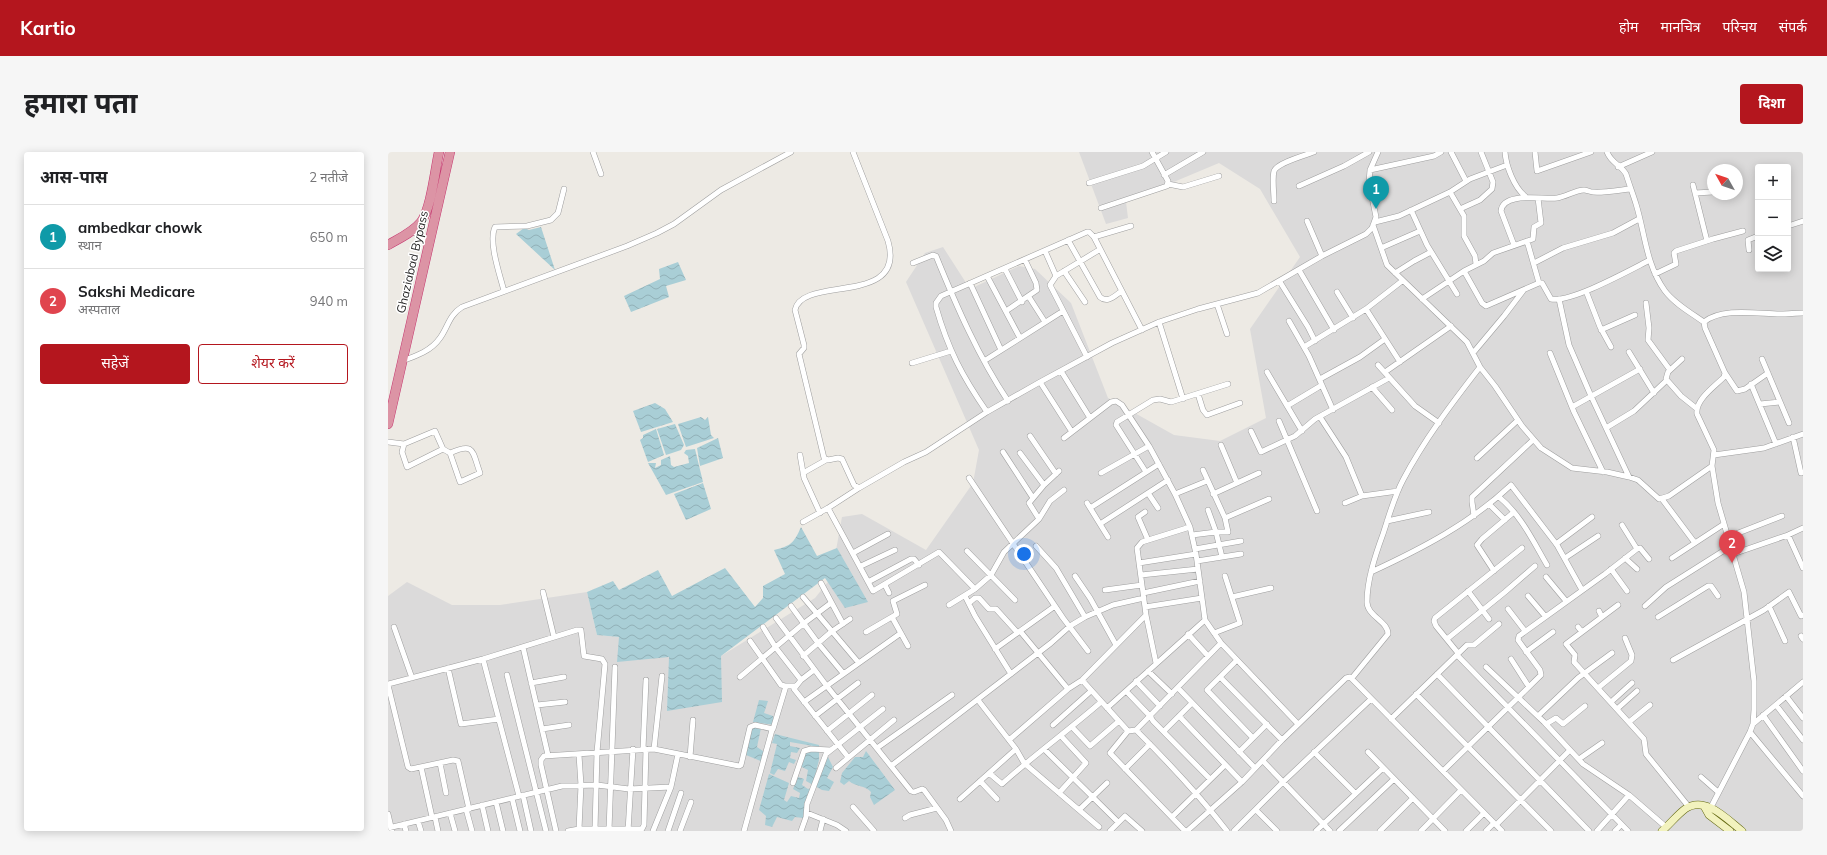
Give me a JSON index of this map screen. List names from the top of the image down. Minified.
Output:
{"streets":{"highway":["Ghaziabad Bypass"]},"north":"top left","page":{"header":"Kartio","nav":["होम","मानचित्र","परिचय","संपर्क"],"buttons":["दिशा",["सहेजें","शेयर करें"]],"title":"हमारा पता","heading":["आस-पास","2 नतीजे"],"map_buttons":["+","−"],"pins":["1","2"],"list":[{"mark":"1","name":"ambedkar chowk","note":"स्थान","value":"650 m"},{"mark":"2","name":"Sakshi Medicare","note":"अस्पताल","value":"940 m"}]}}
